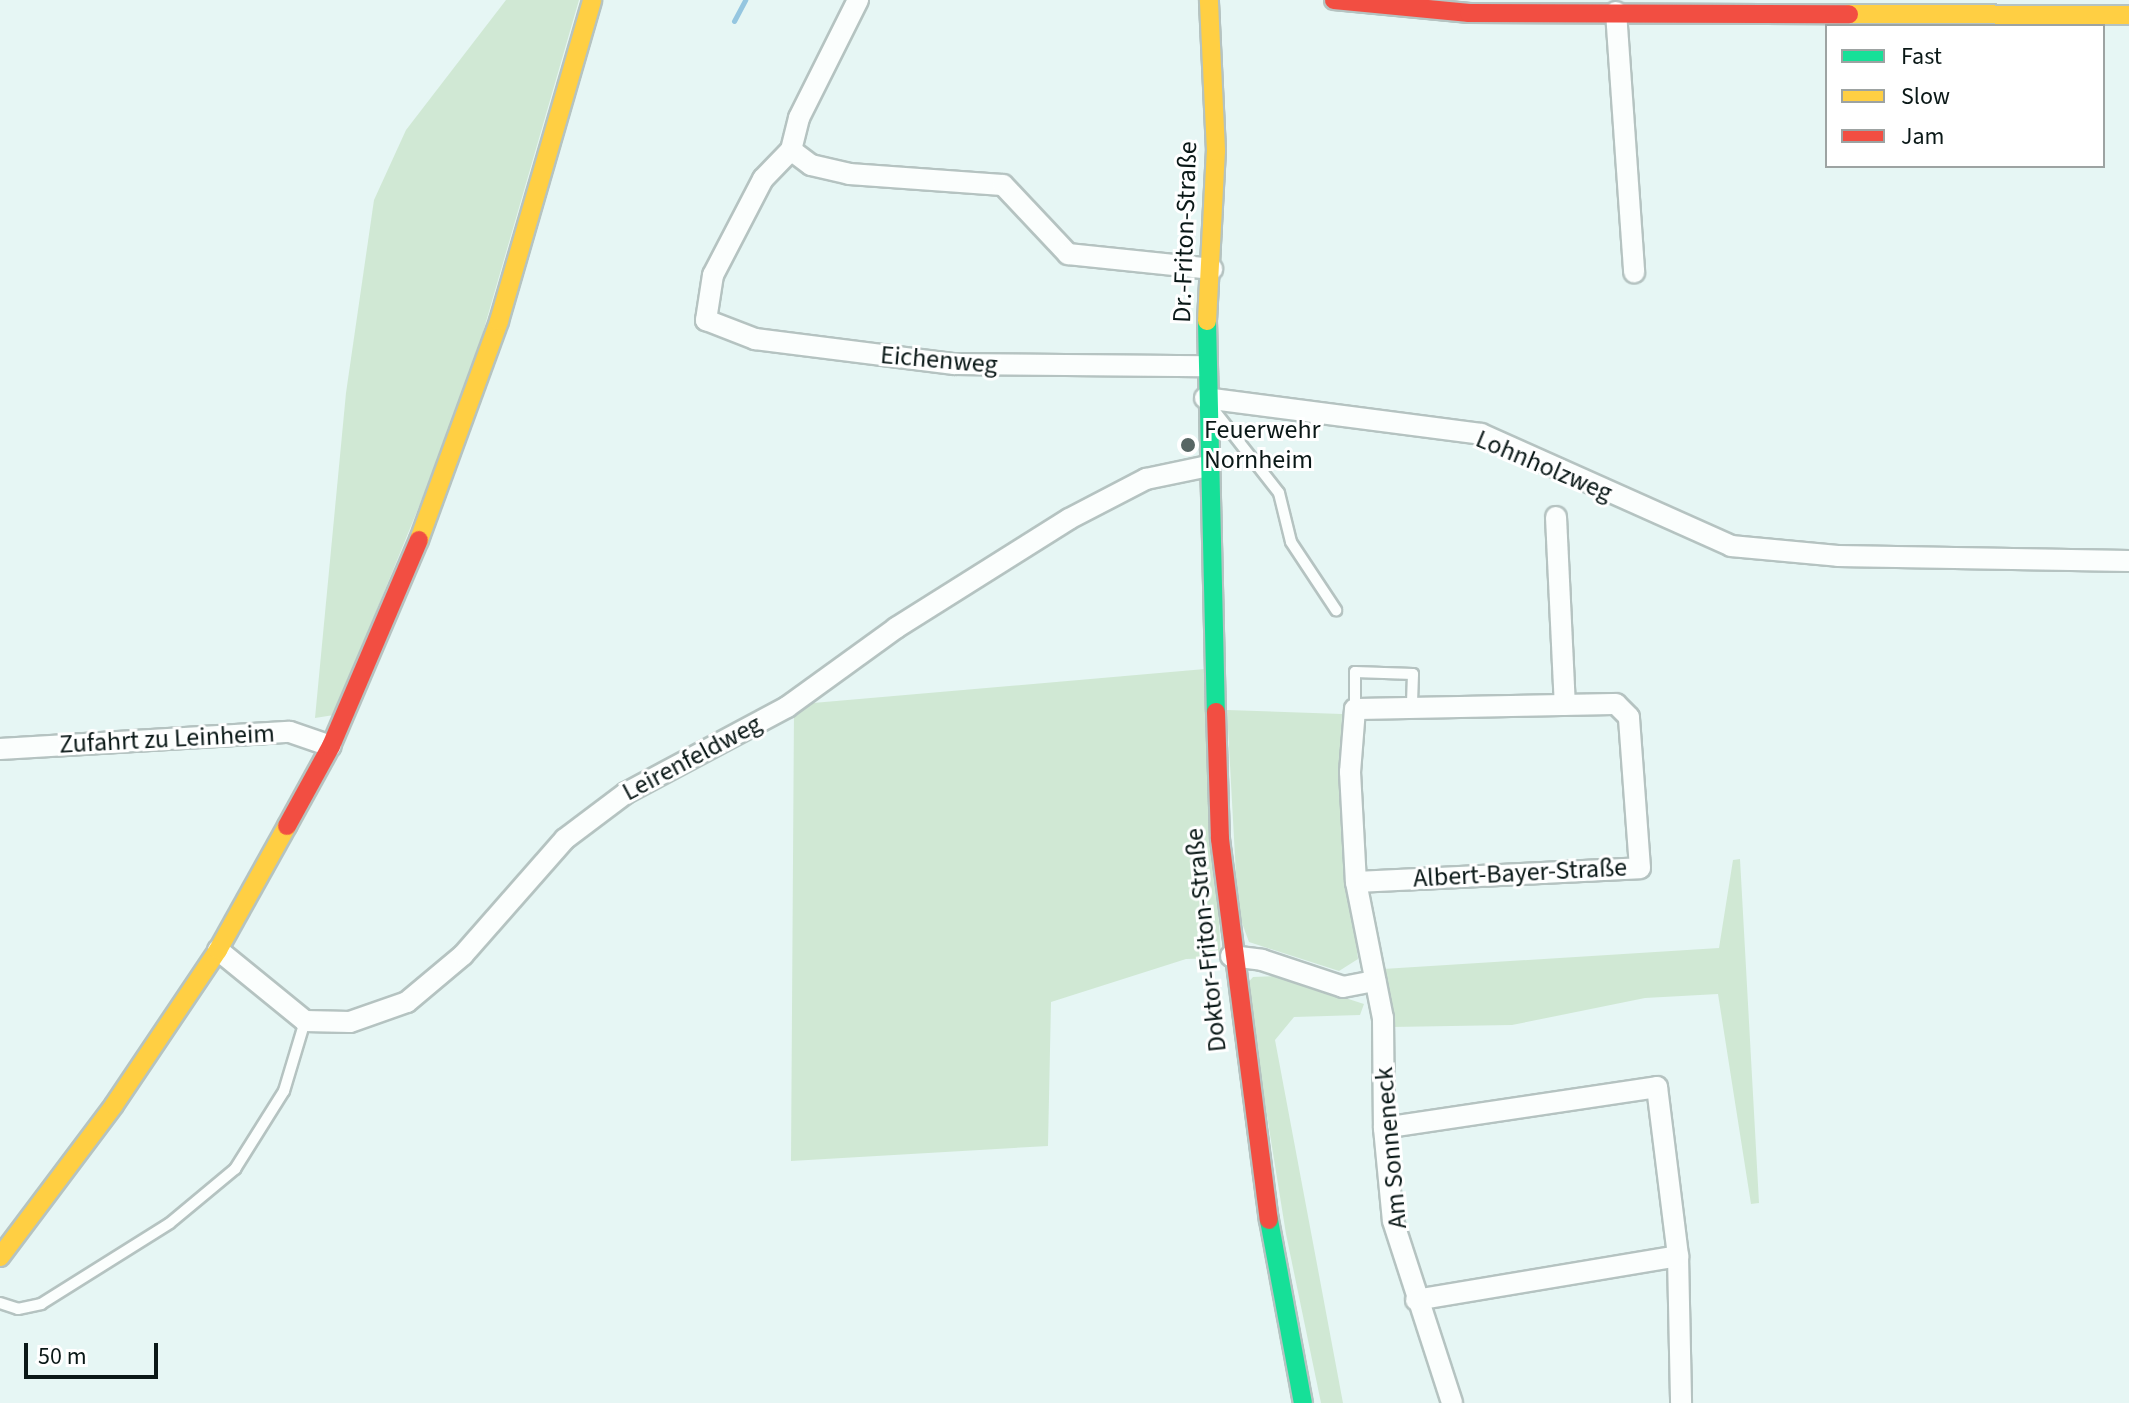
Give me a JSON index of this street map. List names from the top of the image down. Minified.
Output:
{"streets":{"street":["Dr.-Friton-Straße","Eichenweg","Lohnholzweg","Zufahrt zu Leinheim","Leirenfeldweg","Albert-Bayer-Straße","Doktor-Friton-Straße","Am Sonneneck"]},"crossings":[["Dr.-Friton-Straße","Eichenweg"],["Dr.-Friton-Straße","Lohnholzweg"],["Dr.-Friton-Straße","Leirenfeldweg"],["Dr.-Friton-Straße","Doktor-Friton-Straße"],["Leirenfeldweg","Doktor-Friton-Straße"],["Albert-Bayer-Straße","Am Sonneneck"]],"places":["Feuerwehr Nornheim"],"legend":["Fast","Slow","Jam"],"scale_bar":"50 m"}
